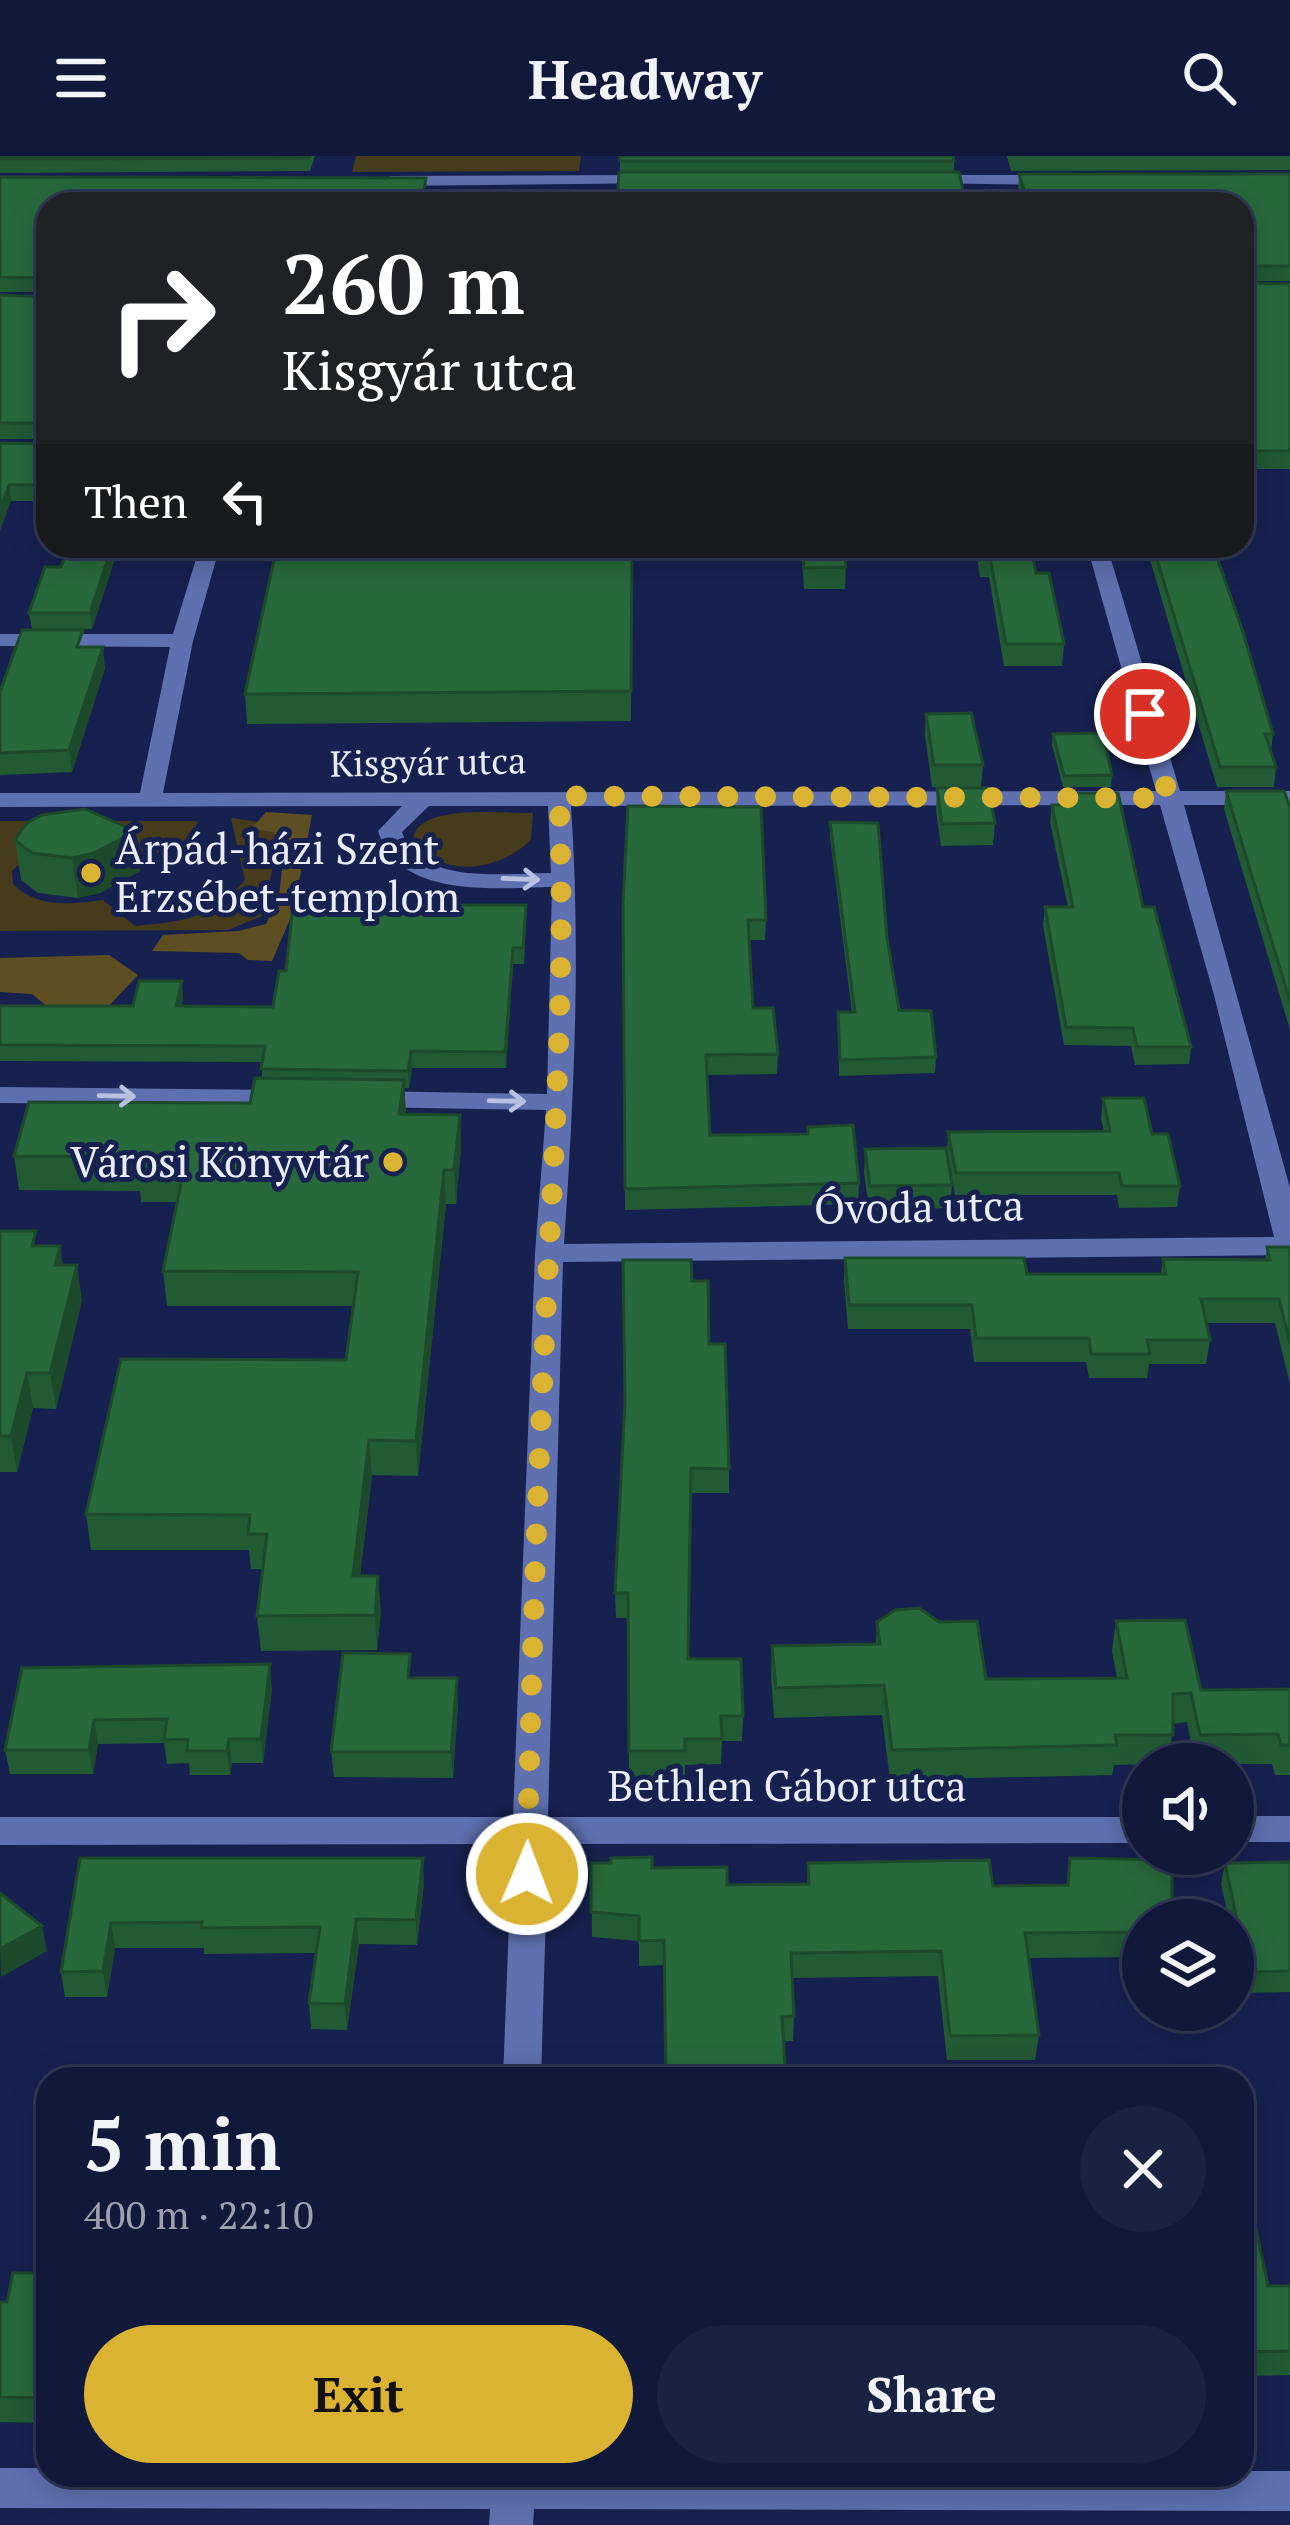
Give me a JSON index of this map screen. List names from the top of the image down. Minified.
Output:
{"streets":{"street":["Kisgyár utca","Óvoda utca","Bethlen Gábor utca"]},"places":["Árpád-házi Szent Erzsébet-templom","Városi Könyvtár"],"page":{"header":"Headway","turn":["260 m","Kisgyár utca"],"then":"Then","heading":["5 min","400 m · 22:10"],"buttons":["Exit","Share"]}}
